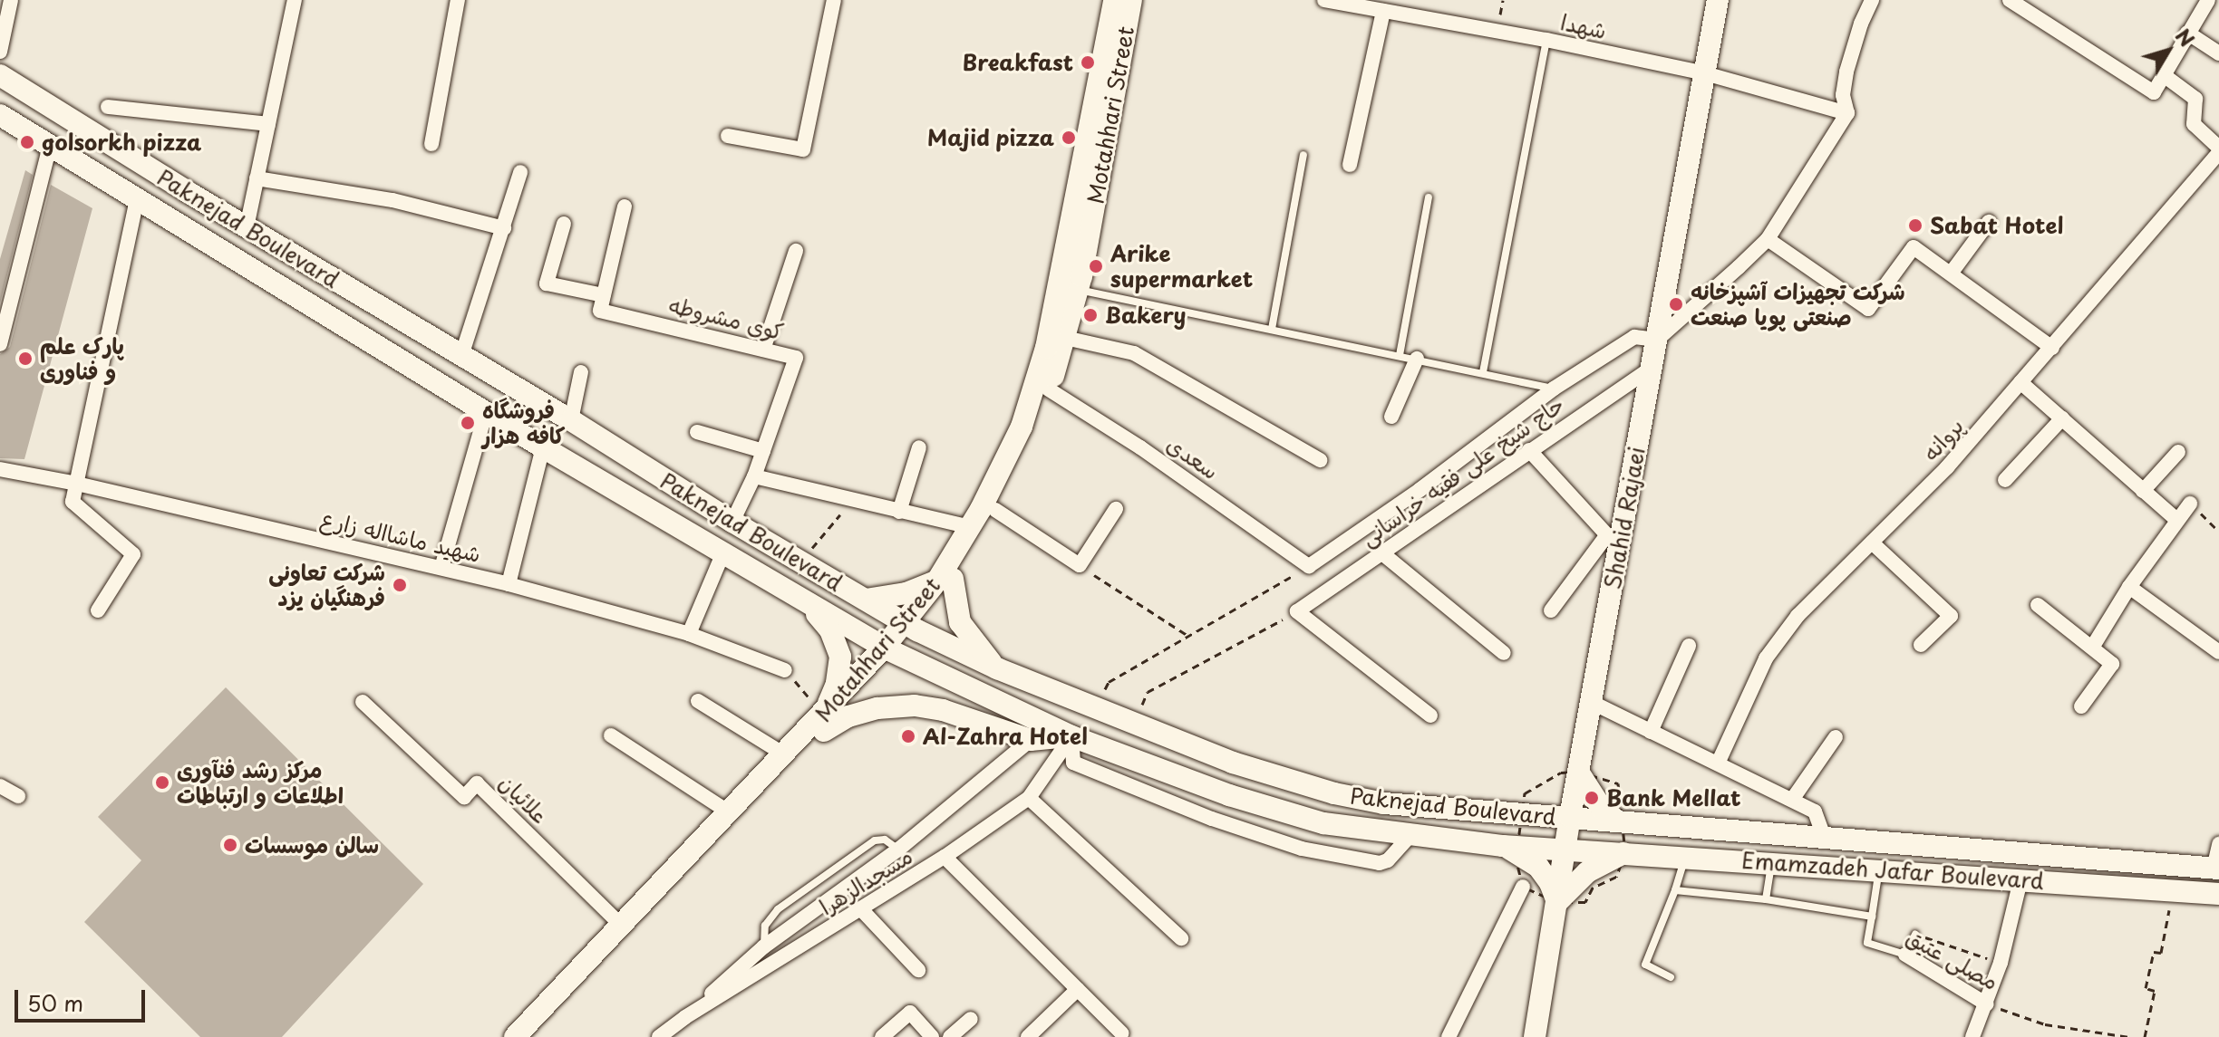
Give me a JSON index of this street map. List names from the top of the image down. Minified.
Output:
{"streets":{"main road":["Motahhari Street","Paknejad Boulevard","Shahid Rajaei","Emamzadeh Jafar Boulevard"],"street":["شهدا","کوی مشروطه","پروانه","سعدی","حاج شیخ علی فقیه خراسانی","شهید ماشااله زارع","علائیان","مسجدالزهرا","مصلی عتیق"]},"crossings":[["شهدا","Shahid Rajaei"],["Motahhari Street","Paknejad Boulevard"],["Motahhari Street","سعدی"],["Motahhari Street","علائیان"],["Paknejad Boulevard","کوی مشروطه"],["Paknejad Boulevard","Shahid Rajaei"],["Paknejad Boulevard","Emamzadeh Jafar Boulevard"],["Paknejad Boulevard","مسجدالزهرا"],["سعدی","حاج شیخ علی فقیه خراسانی"],["حاج شیخ علی فقیه خراسانی","Shahid Rajaei"],["Shahid Rajaei","Emamzadeh Jafar Boulevard"]],"places":["Breakfast","Majid pizza","golsorkh pizza","Sabat Hotel","Arike supermarket","شرکت تجهیزات آشپزخانه صنعتی پویا صنعت","Bakery","پارک علم و فناوری","فروشگاه کافه هزار","شرکت تعاونی فرهنگیان یزد","Al-Zahra Hotel","مرکز رشد فنآوری اطلاعات و ارتباطات","Bank Mellat","سالن موسسات"],"scale_bar":"50 m","north":"top right"}
